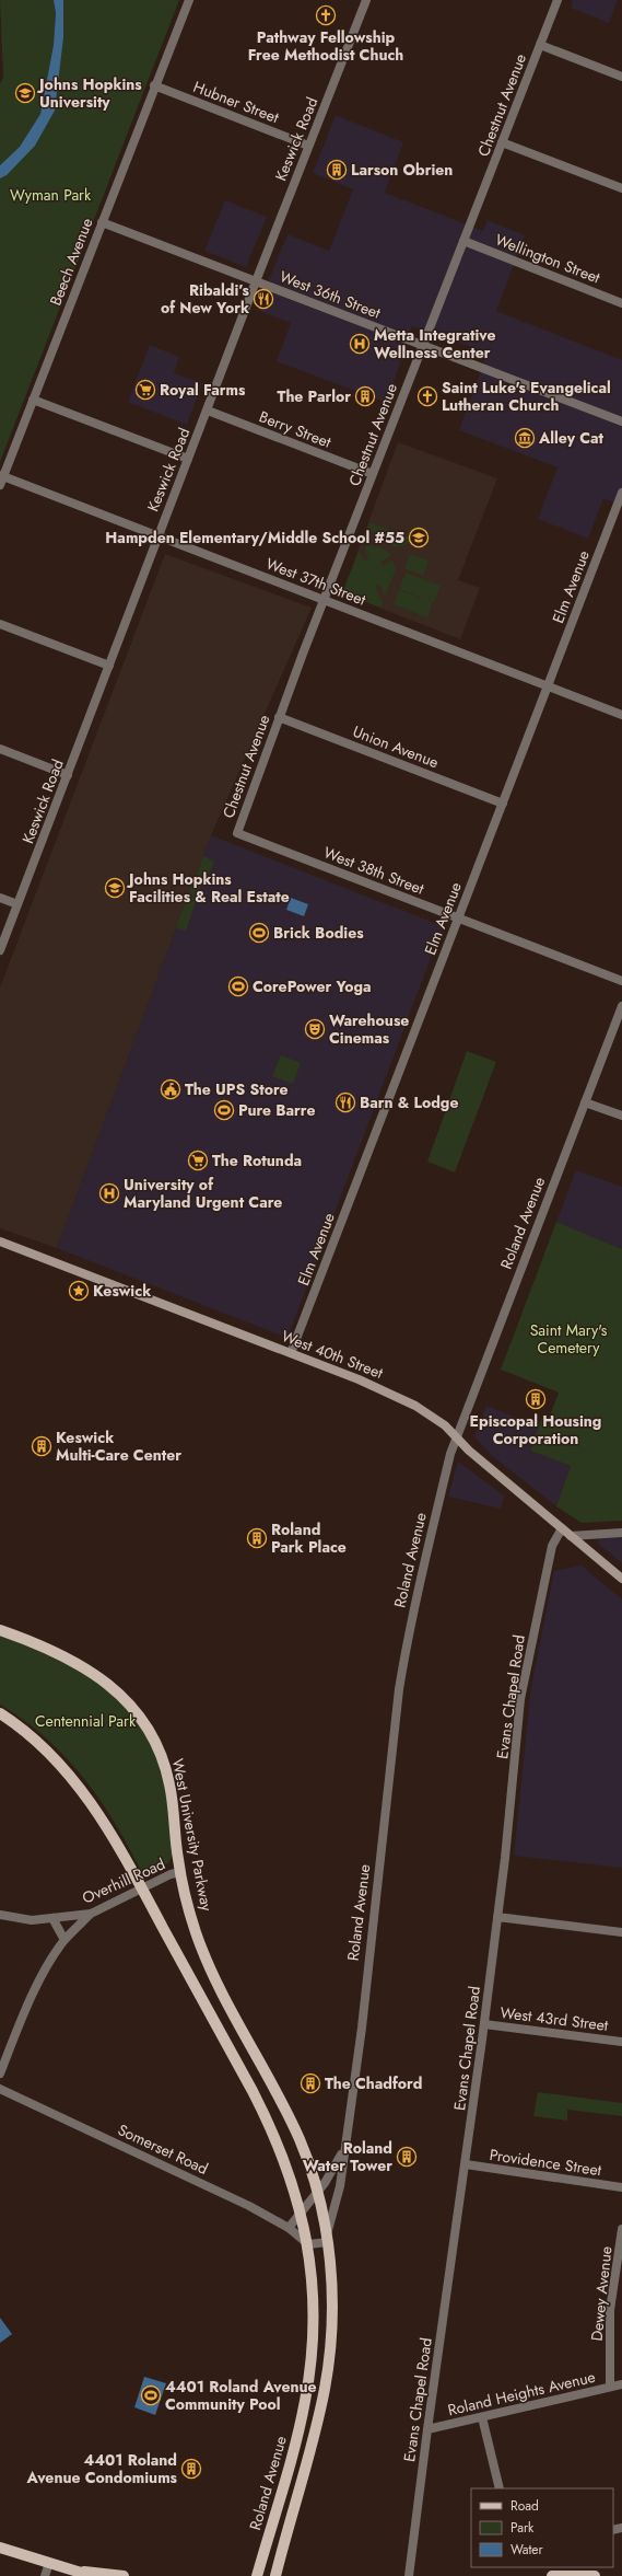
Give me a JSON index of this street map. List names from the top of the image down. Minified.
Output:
{"streets":{"main road":["Roland Avenue","West 40th Street","West University Parkway"],"street":["Hubner Street","Chestnut Avenue","Keswick Road","Wellington Street","Beech Avenue","West 36th Street","Berry Street","West 37th Street","Elm Avenue","Union Avenue","West 38th Street","Evans Chapel Road","Overhill Road","West 43rd Street","Somerset Road","Providence Street","Dewey Avenue","Roland Heights Avenue"]},"crossings":[["Hubner Street","Keswick Road"],["Hubner Street","Beech Avenue"],["Chestnut Avenue","Wellington Street"],["Chestnut Avenue","West 36th Street"],["Chestnut Avenue","Berry Street"],["Chestnut Avenue","West 37th Street"],["Chestnut Avenue","Union Avenue"],["Chestnut Avenue","West 38th Street"],["Keswick Road","West 36th Street"],["Keswick Road","Berry Street"],["Keswick Road","West 37th Street"],["Beech Avenue","West 36th Street"],["Beech Avenue","West 37th Street"],["West 37th Street","Elm Avenue"],["Elm Avenue","Union Avenue"],["Elm Avenue","West 38th Street"],["Elm Avenue","West 40th Street"],["Roland Avenue","West 40th Street"],["Roland Avenue","West University Parkway"],["Roland Avenue","Somerset Road"],["West 40th Street","Evans Chapel Road"],["Evans Chapel Road","West 43rd Street"],["Evans Chapel Road","Providence Street"],["Evans Chapel Road","Roland Heights Avenue"],["West University Parkway","Overhill Road"],["Dewey Avenue","Roland Heights Avenue"]],"parks":["Wyman Park","Saint Mary's Cemetery","Centennial Park"],"places":{"church":["Pathway Fellowship Free Methodist Chuch","Saint Luke's Evangelical Lutheran Church"],"school or university":["Johns Hopkins University","Hampden Elementary/Middle School #55","Johns Hopkins Facilities & Real Estate"],"building":["Larson Obrien","The Parlor","Episcopal Housing Corporation","Keswick Multi-Care Center","Roland Park Place","The Chadford","Roland Water Tower","4401 Roland Avenue Condomiums"],"restaurant":["Ribaldi’s of New York","Barn & Lodge"],"hospital":["Metta Integrative Wellness Center","University of Maryland Urgent Care"],"supermarket":["Royal Farms","The Rotunda"],"museum":["Alley Cat"],"sports":["Brick Bodies","CorePower Yoga","Pure Barre","4401 Roland Avenue Community Pool"],"theatre":["Warehouse Cinemas"],"public building":["The UPS Store"],"place":["Keswick"]},"legend":["Road","Park","Water"]}
